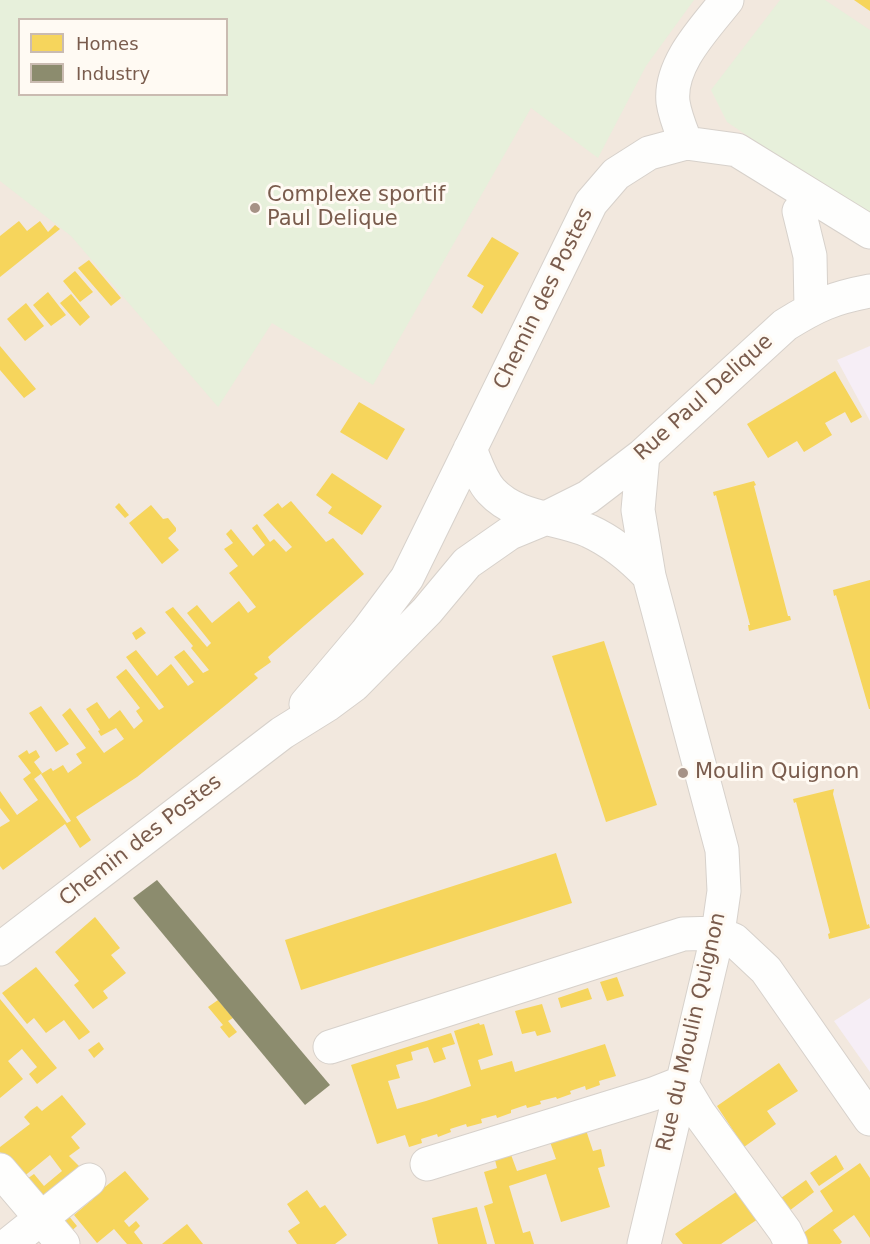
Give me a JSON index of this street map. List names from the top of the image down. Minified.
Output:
{"streets":{"street":["Chemin des Postes","Rue Paul Delique","Rue du Moulin Quignon"]},"crossings":[["Chemin des Postes","Rue Paul Delique"],["Chemin des Postes","Rue du Moulin Quignon"],["Rue Paul Delique","Rue du Moulin Quignon"]],"places":["Complexe sportif Paul Delique","Moulin Quignon"],"legend":["Homes","Industry"]}
